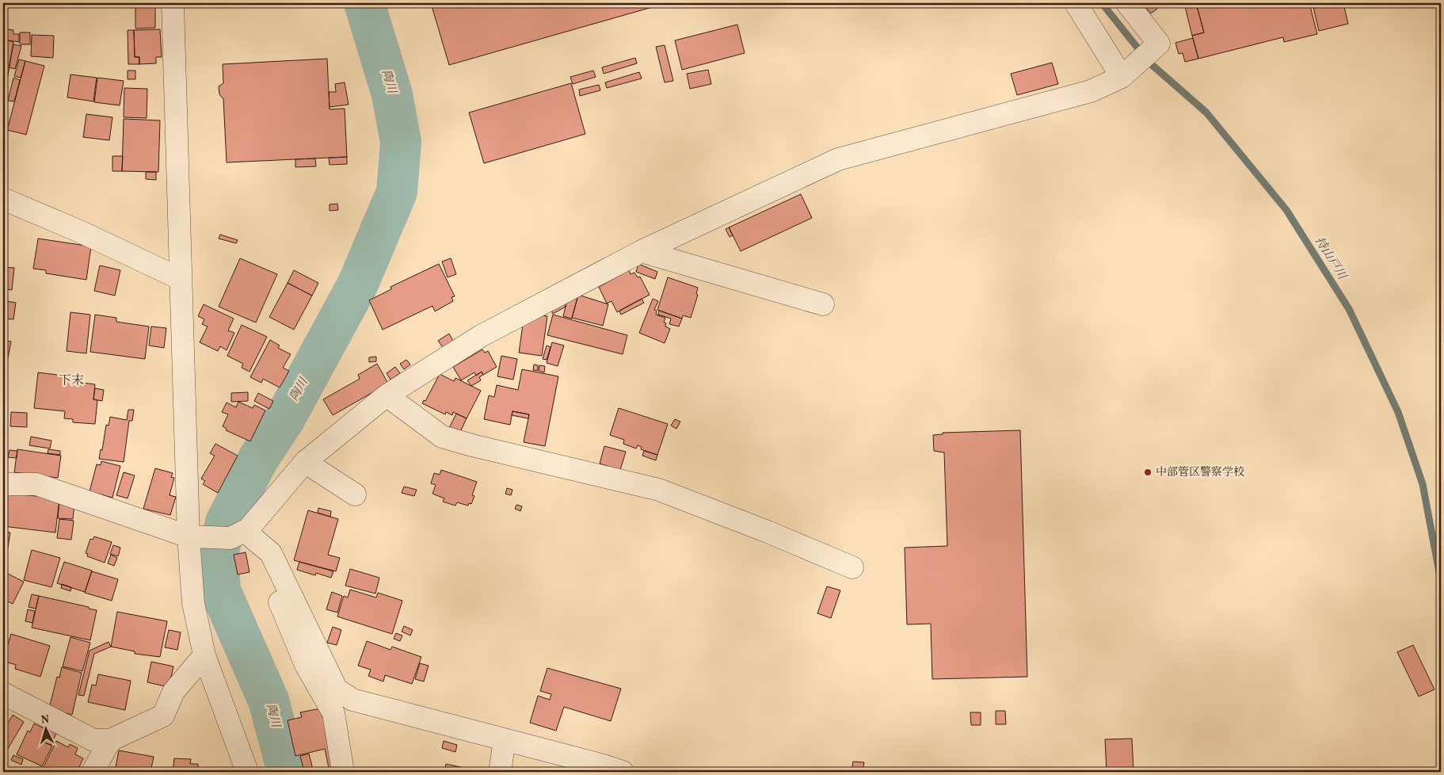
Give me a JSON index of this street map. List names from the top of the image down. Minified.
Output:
{"districts":["下末"],"water":["陶川","持山戸川"],"places":["中部管区警察学校"],"north":"top"}
